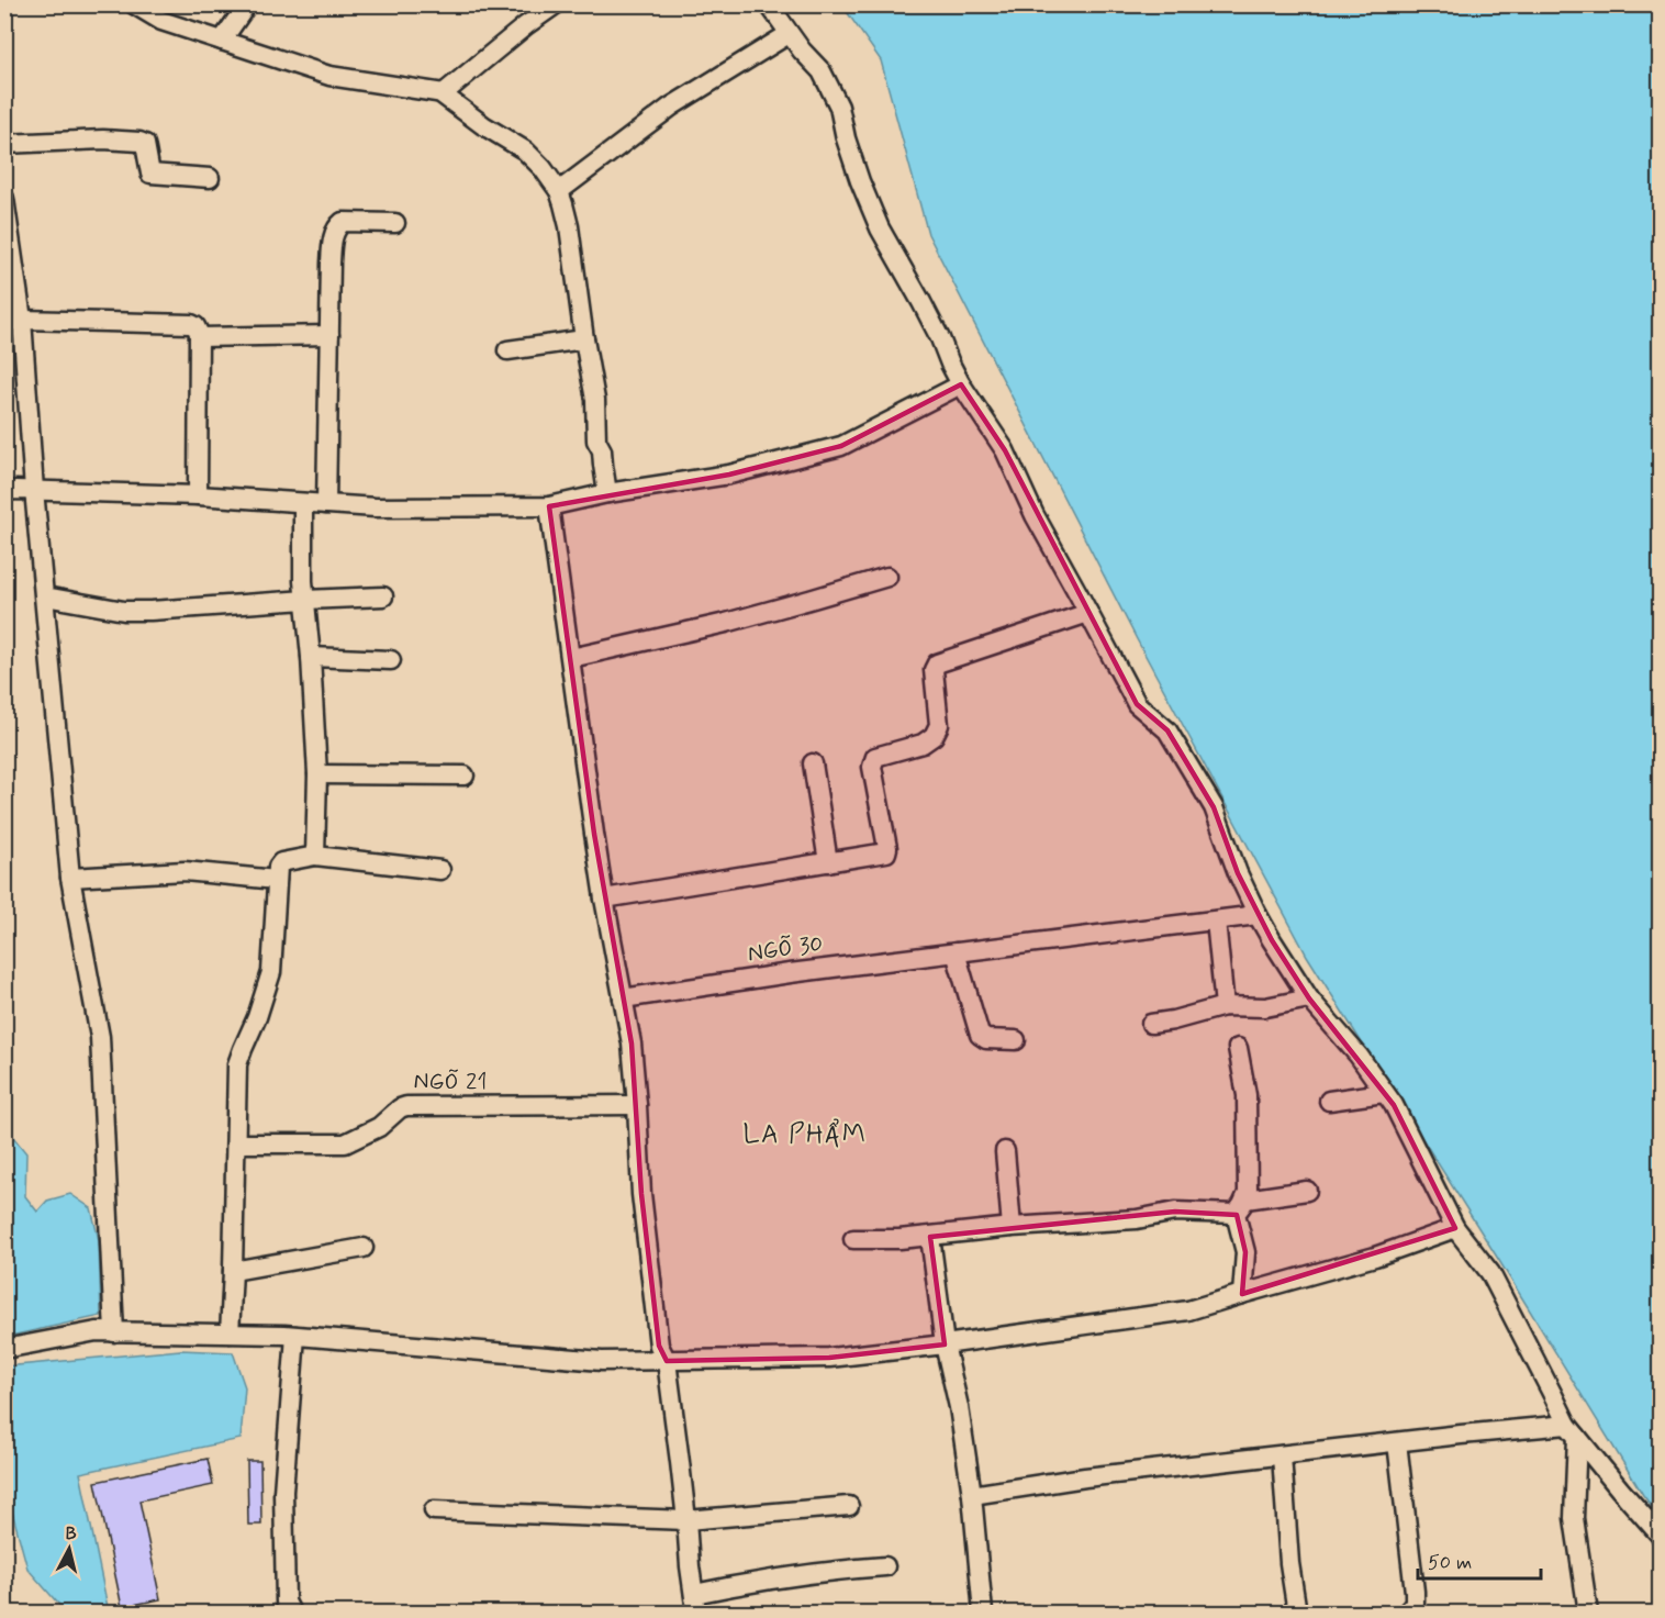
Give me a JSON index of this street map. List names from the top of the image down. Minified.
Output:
{"streets":{"street":["NGÕ 30","NGÕ 21"]},"districts":["LA PHẨM"],"scale_bar":"50 m","north":"top"}
